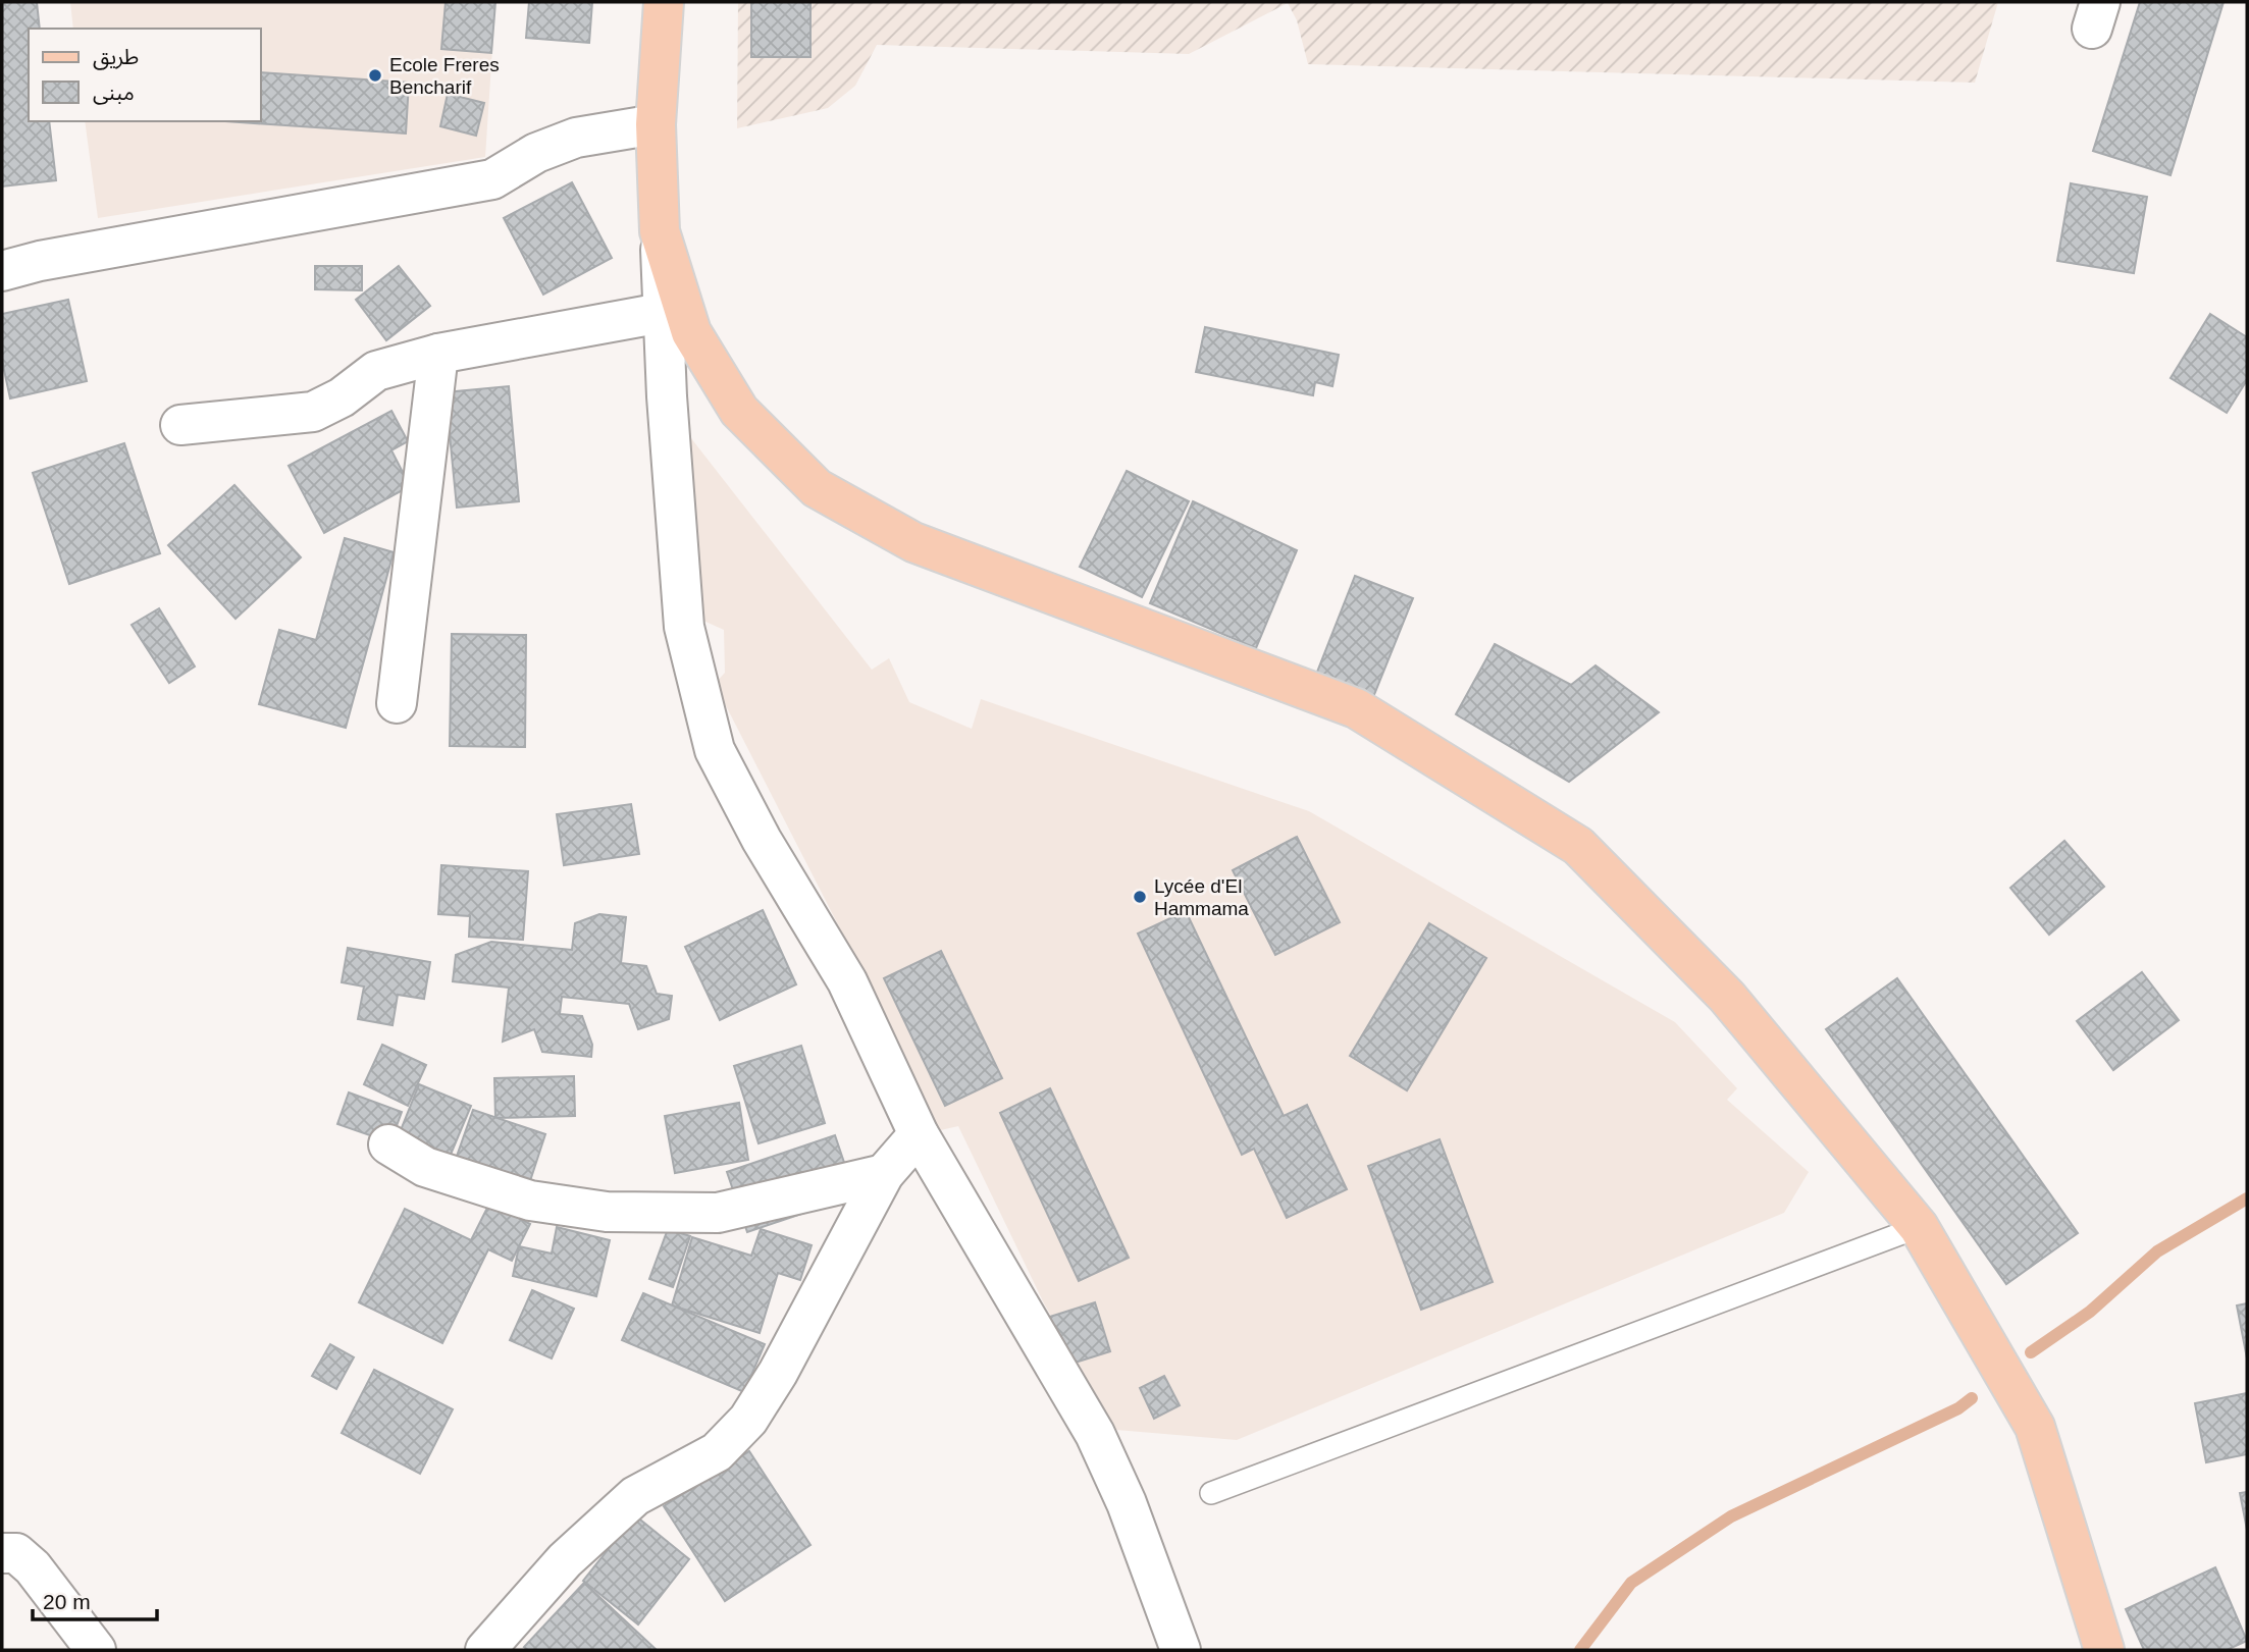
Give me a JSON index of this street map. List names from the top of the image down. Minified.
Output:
{"places":["Ecole Freres Bencharif","Lycée d'El Hammama"],"legend":["طريق","مبنى"],"scale_bar":"20 m"}
